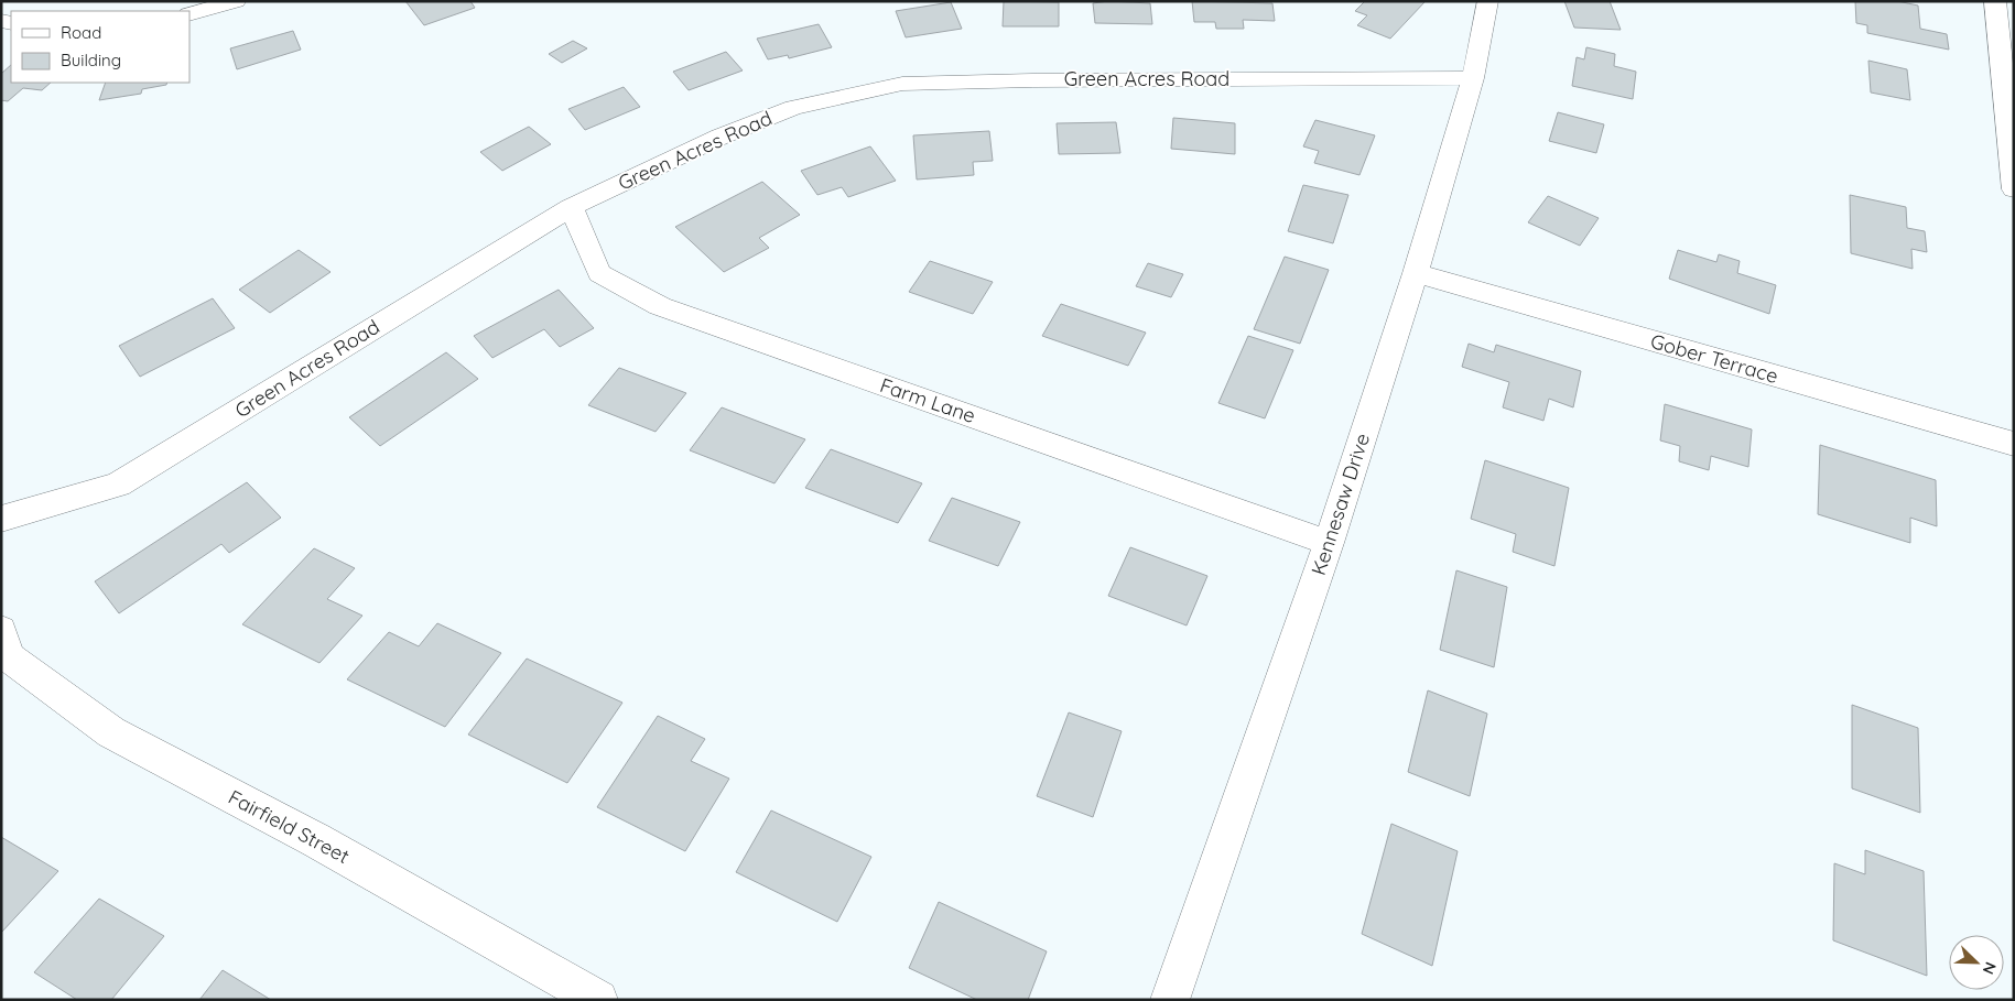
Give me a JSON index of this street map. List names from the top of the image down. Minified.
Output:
{"streets":{"street":["Green Acres Road","Gober Terrace","Farm Lane","Kennesaw Drive","Fairfield Street"]},"crossings":[["Green Acres Road","Farm Lane"],["Green Acres Road","Kennesaw Drive"],["Gober Terrace","Kennesaw Drive"],["Farm Lane","Kennesaw Drive"]],"legend":["Road","Building"],"north":"bottom right"}
